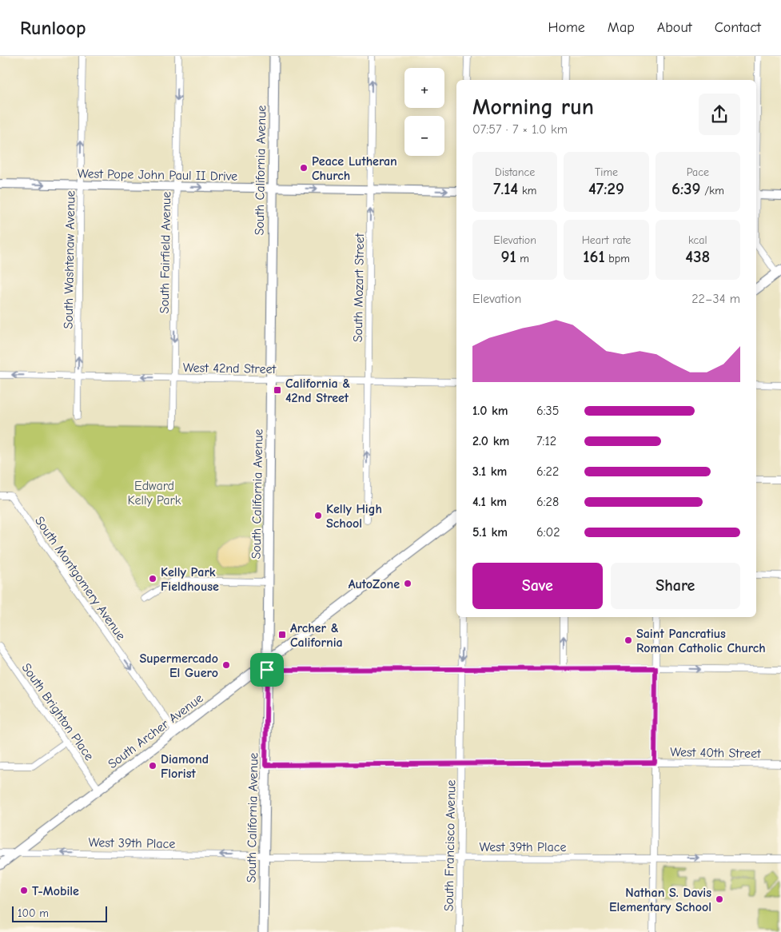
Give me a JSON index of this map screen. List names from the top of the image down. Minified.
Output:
{"streets":{"main road":["South California Avenue","South Archer Avenue"],"street":["West Pope John Paul II Drive","South Fairfield Avenue","South Washtenaw Avenue","South Mozart Street","West 42nd Street","South Montgomery Avenue","South Brighton Place","West 40th Street","West 39th Place","South Francisco Avenue"]},"crossings":[["South California Avenue","West Pope John Paul II Drive"],["South California Avenue","West 42nd Street"],["South California Avenue","South Archer Avenue"],["South California Avenue","West 40th Street"],["South California Avenue","West 39th Place"],["West Pope John Paul II Drive","South Fairfield Avenue"],["West Pope John Paul II Drive","South Washtenaw Avenue"],["West Pope John Paul II Drive","South Mozart Street"],["South Fairfield Avenue","West 42nd Street"],["South Washtenaw Avenue","West 42nd Street"],["South Mozart Street","West 42nd Street"],["South Montgomery Avenue","South Archer Avenue"],["South Brighton Place","South Archer Avenue"],["South Archer Avenue","West 39th Place"],["West 40th Street","South Francisco Avenue"],["West 39th Place","South Francisco Avenue"]],"one_way":["West Pope John Paul II Drive","South Fairfield Avenue","South Washtenaw Avenue","South Mozart Street","West 42nd Street","South Montgomery Avenue"],"parks":["Edward Kelly Park"],"places":{"other":["Peace Lutheran Church","Kelly High School","Kelly Park Fieldhouse","AutoZone","Saint Pancratius Roman Catholic Church","Supermercado El Guero","Diamond Florist","T-Mobile","Nathan S. Davis Elementary School"],"transit":["California & 42nd Street","Archer & California"]},"scale_bar":"100 m","page":{"header":"Runloop","nav":["Home","Map","About","Contact"],"map_buttons":["+","−"],"heading":["Morning run","07:57 · 7 × 1.0 km"],"stats":[["Distance","7.14 km"],["Time","47:29"],["Pace","6:39 /km"],["Elevation","91 m"],["Heart rate","161 bpm"],["kcal","438"]],"chart":["Elevation","22–34 m"],"list":[{"name":"1.0 km","note":"6:35"},{"name":"2.0 km","note":"7:12"},{"name":"3.1 km","note":"6:22"},{"name":"4.1 km","note":"6:28"},{"name":"5.1 km","note":"6:02"}],"buttons":["Save","Share"],"scale":"100 m"}}
